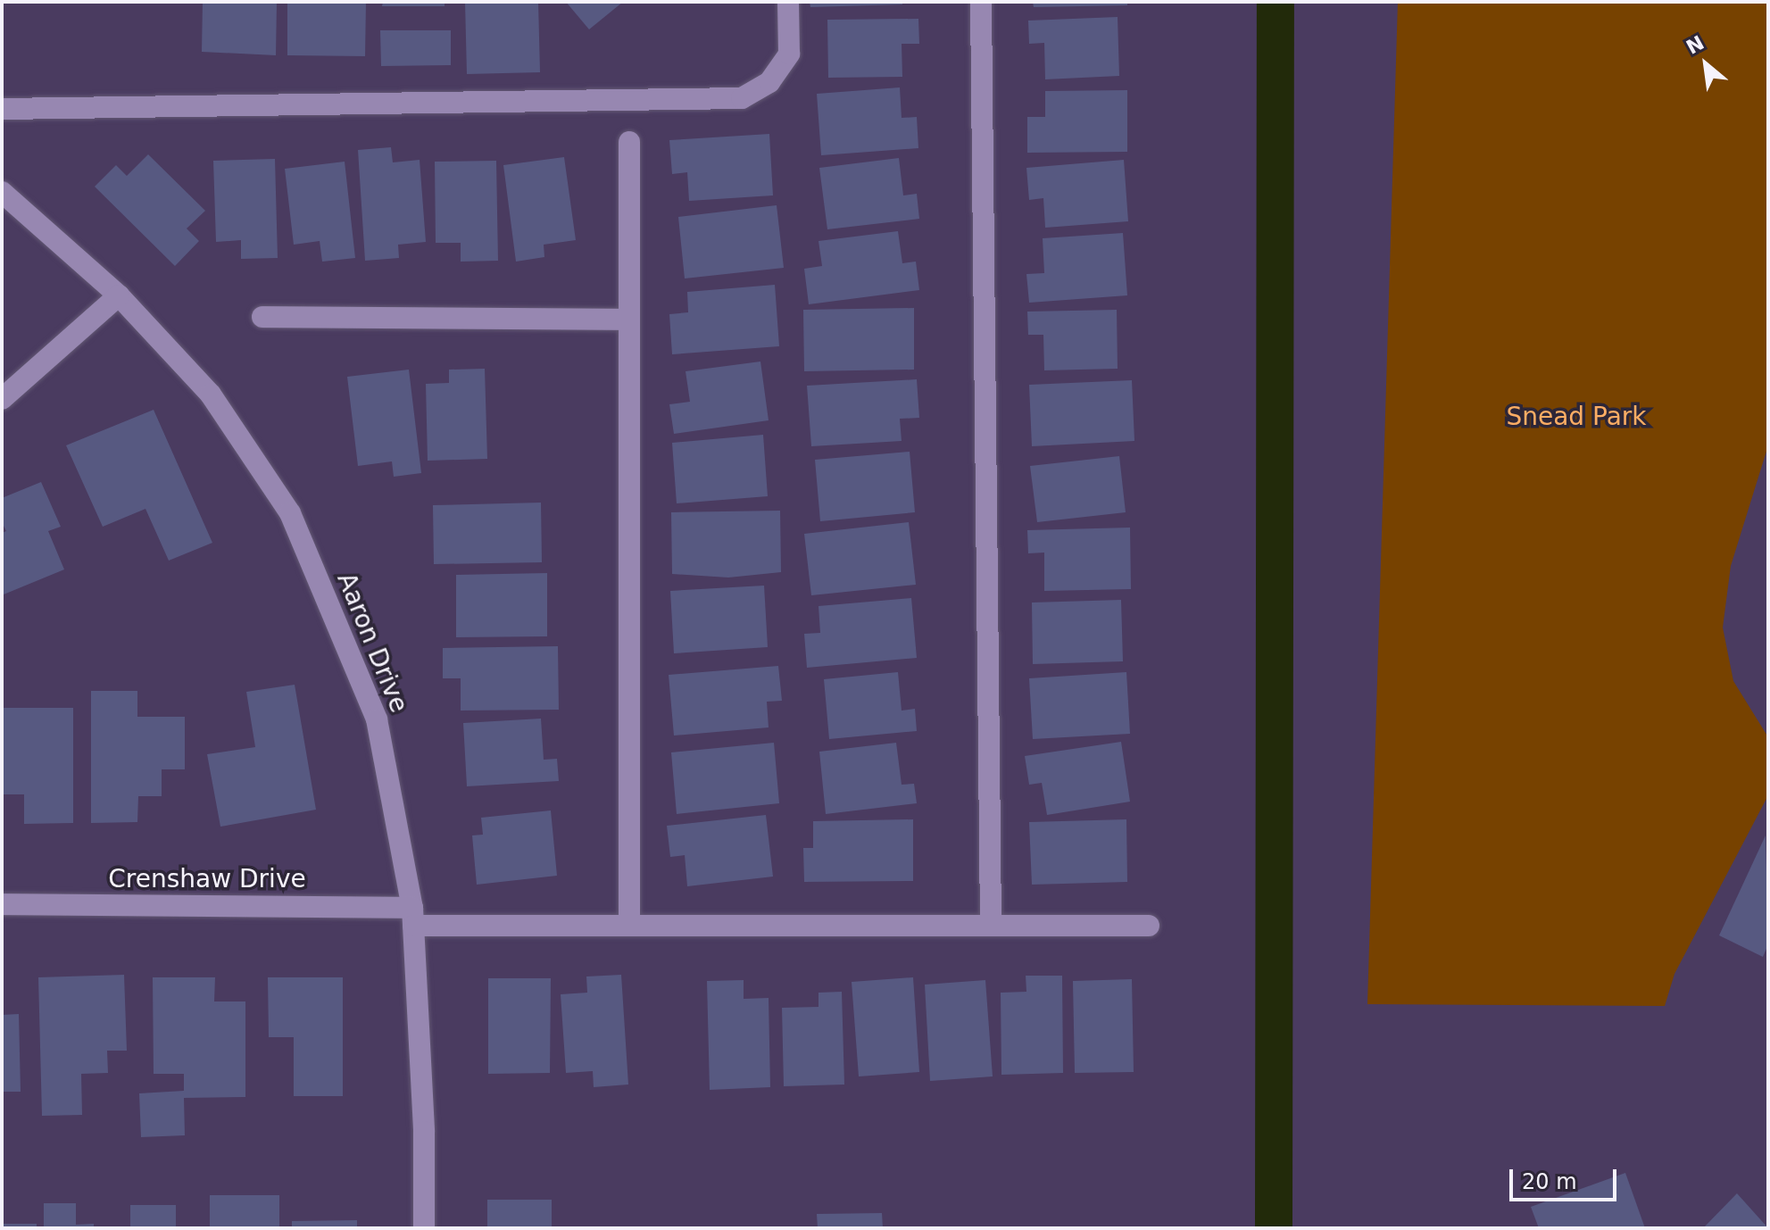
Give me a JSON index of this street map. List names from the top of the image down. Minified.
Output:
{"streets":{"street":["Aaron Drive","Crenshaw Drive"]},"crossings":[["Aaron Drive","Crenshaw Drive"]],"parks":["Snead Park"],"scale_bar":"20 m","north":"top left"}
